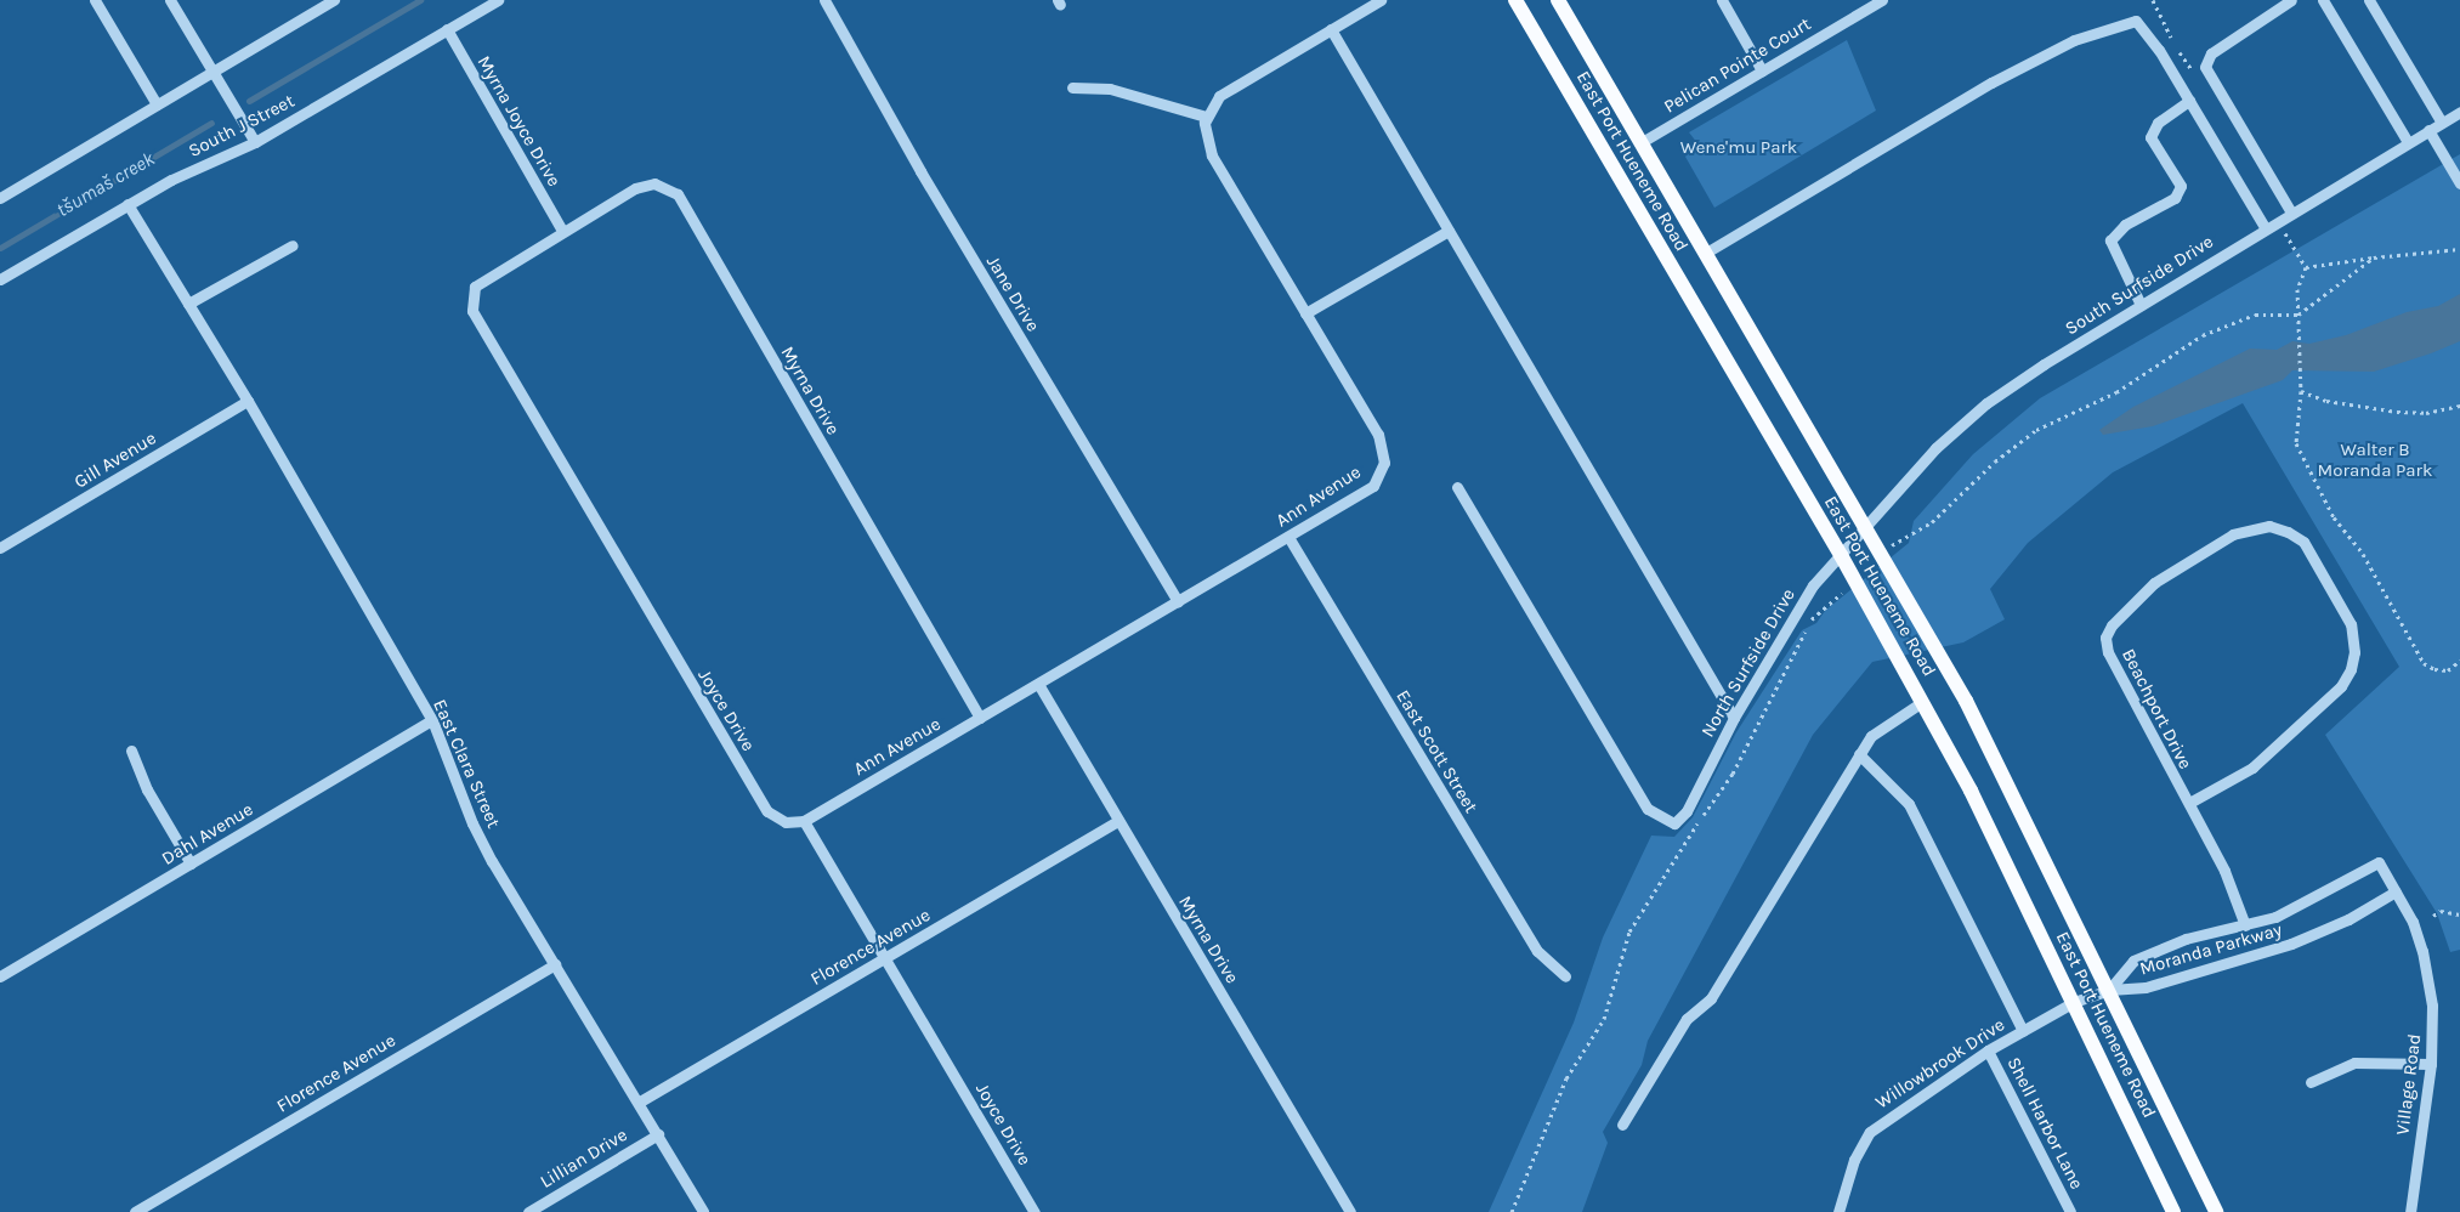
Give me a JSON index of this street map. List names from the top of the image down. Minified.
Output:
{"streets":{"main road":["East Port Hueneme Road"],"street":["Pelican Pointe Court","Myrna Joyce Drive","South J Street","South Surfside Drive","Jane Drive","Myrna Drive","Gill Avenue","Ann Avenue","North Surfside Drive","Beachport Drive","Joyce Drive","East Scott Street","East Clara Street","Dahl Avenue","Florence Avenue","Moranda Parkway","Willowbrook Drive","Village Road","Shell Harbor Lane","Lillian Drive"]},"crossings":[["Pelican Pointe Court","East Port Hueneme Road"],["Myrna Joyce Drive","South J Street"],["Myrna Joyce Drive","Myrna Drive"],["Myrna Joyce Drive","Joyce Drive"],["South J Street","East Clara Street"],["East Port Hueneme Road","South Surfside Drive"],["East Port Hueneme Road","North Surfside Drive"],["East Port Hueneme Road","Moranda Parkway"],["East Port Hueneme Road","Willowbrook Drive"],["South Surfside Drive","North Surfside Drive"],["Jane Drive","Ann Avenue"],["Myrna Drive","Ann Avenue"],["Myrna Drive","Joyce Drive"],["Myrna Drive","Florence Avenue"],["Gill Avenue","East Clara Street"],["Ann Avenue","Joyce Drive"],["Ann Avenue","East Scott Street"],["Beachport Drive","Moranda Parkway"],["Joyce Drive","Florence Avenue"],["East Clara Street","Dahl Avenue"],["East Clara Street","Florence Avenue"],["East Clara Street","Lillian Drive"],["Moranda Parkway","Willowbrook Drive"],["Moranda Parkway","Village Road"],["Willowbrook Drive","Shell Harbor Lane"]],"water":["tšumaš creek"],"parks":["Wene'mu Park","Walter B Moranda Park"]}
